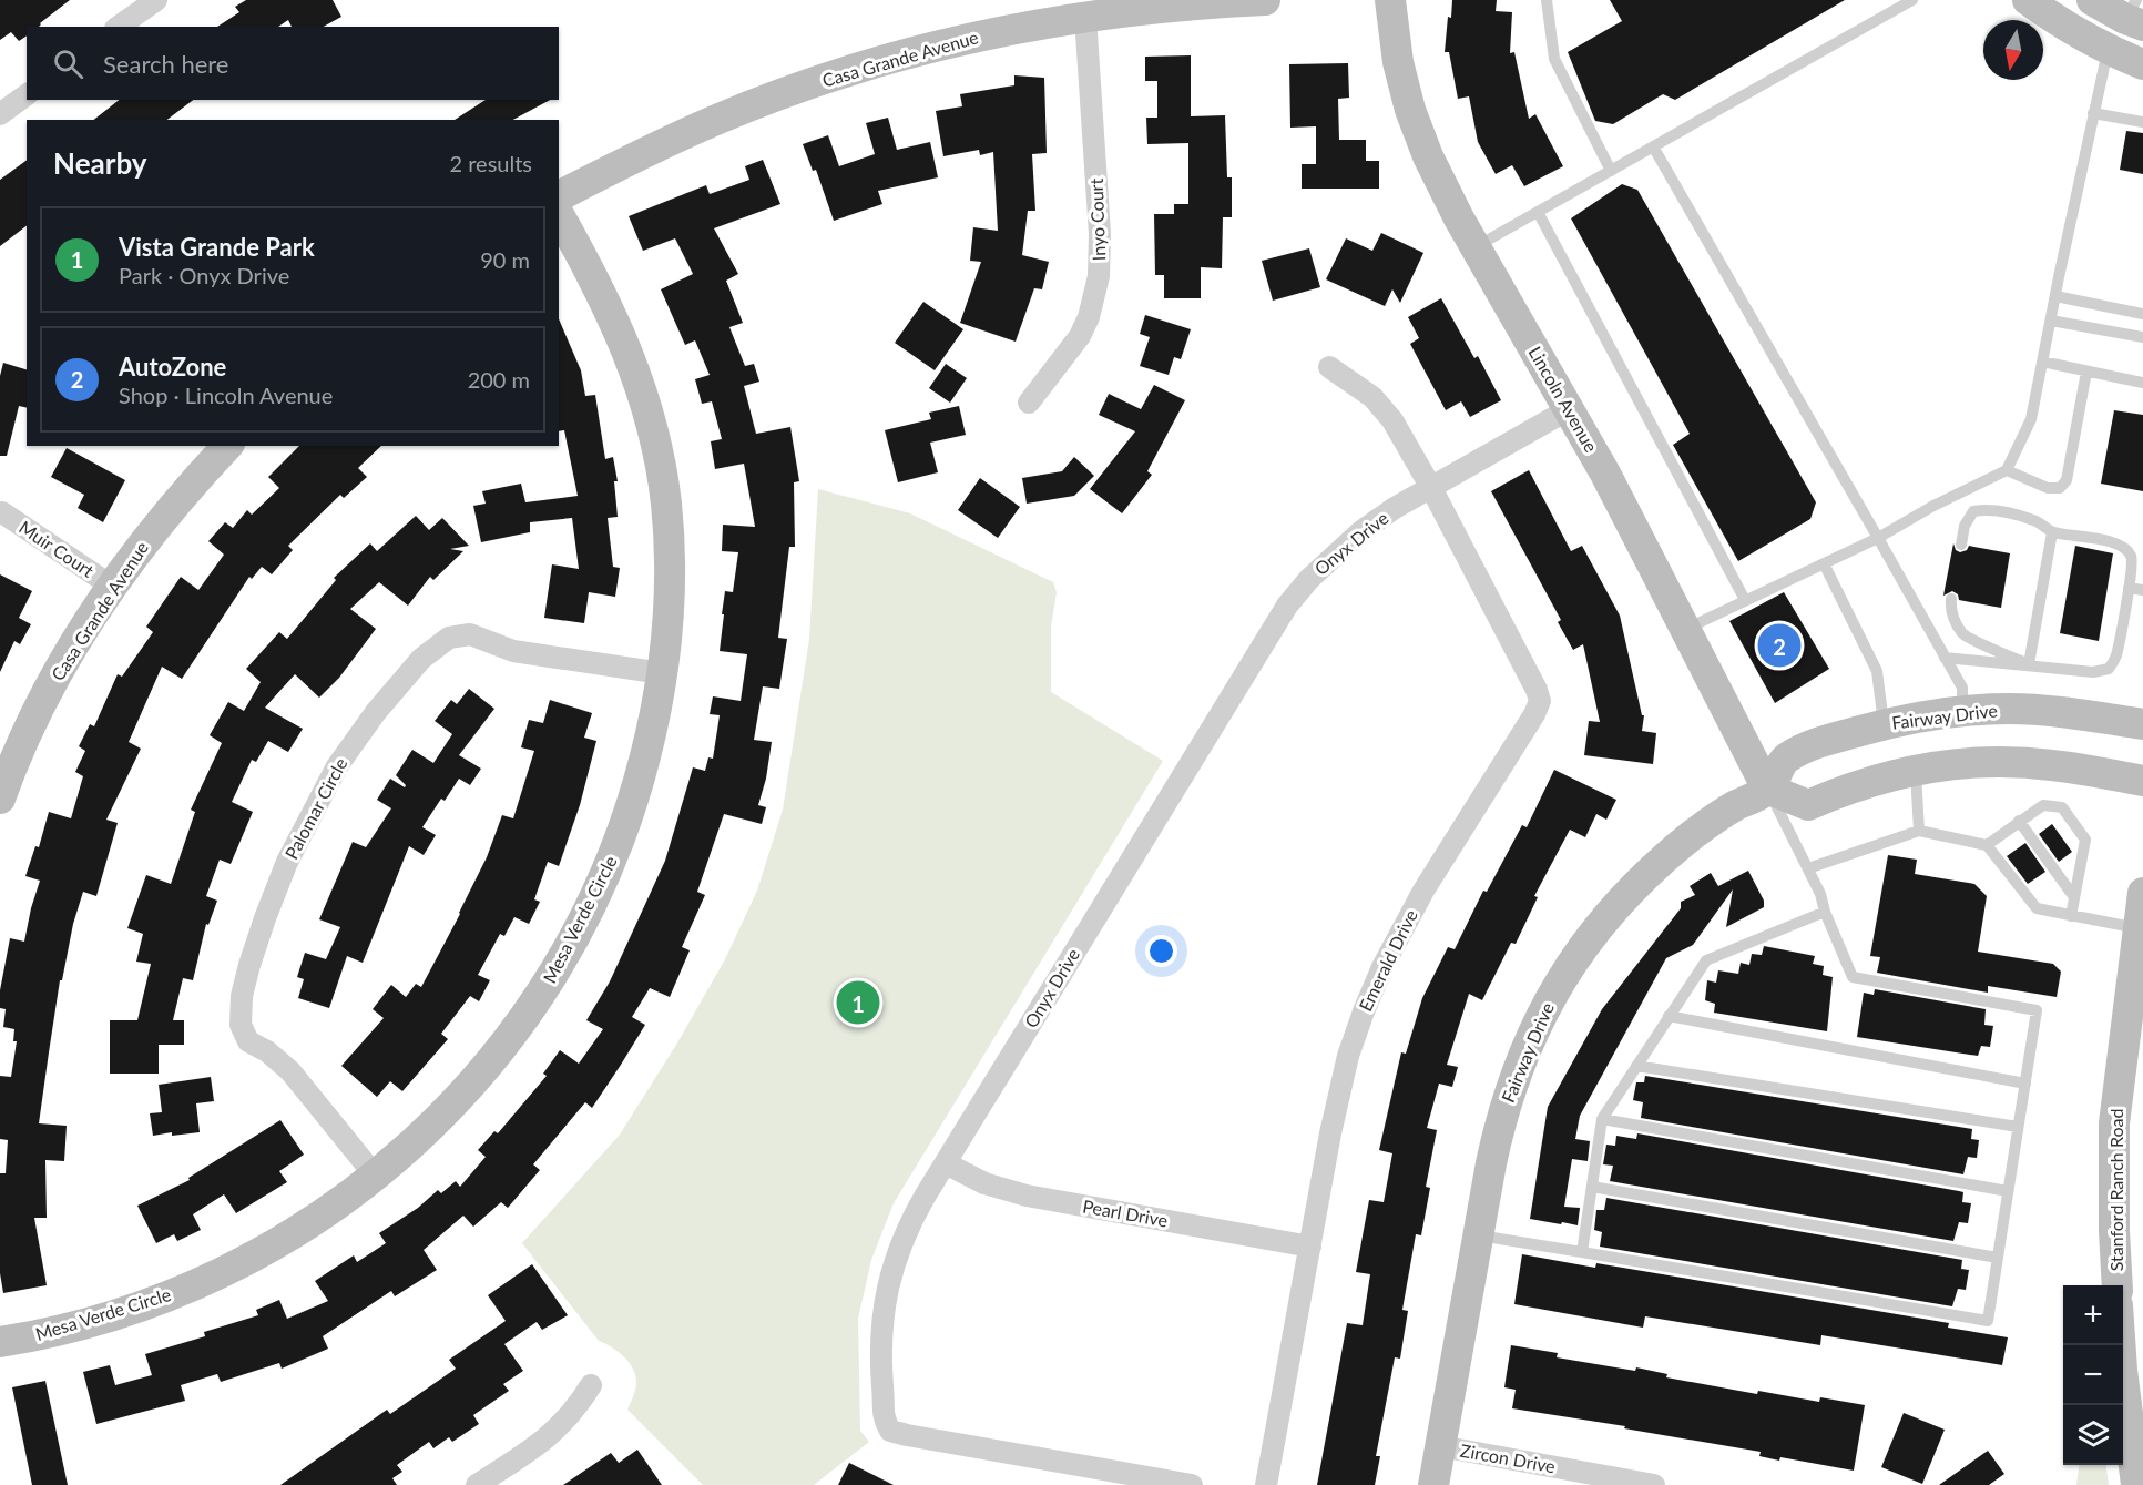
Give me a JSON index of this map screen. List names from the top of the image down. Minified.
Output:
{"streets":{"street":["Casa Grande Avenue","Inyo Court","Lincoln Avenue","Onyx Drive","Muir Court","Fairway Drive","Palomar Circle","Mesa Verde Circle","Emerald Drive","Stanford Ranch Road","Pearl Drive","Zircon Drive"]},"crossings":[["Casa Grande Avenue","Inyo Court"],["Casa Grande Avenue","Muir Court"],["Lincoln Avenue","Onyx Drive"],["Lincoln Avenue","Fairway Drive"],["Onyx Drive","Emerald Drive"],["Onyx Drive","Pearl Drive"],["Fairway Drive","Zircon Drive"],["Palomar Circle","Mesa Verde Circle"],["Emerald Drive","Pearl Drive"]],"north":"bottom","page":{"search":"Search here","heading":["Nearby","2 results"],"list":[{"mark":"1","name":"Vista Grande Park","note":"Park · Onyx Drive","value":"90 m"},{"mark":"2","name":"AutoZone","note":"Shop · Lincoln Avenue","value":"200 m"}],"pins":["2","1"],"map_buttons":["+","−"]}}
